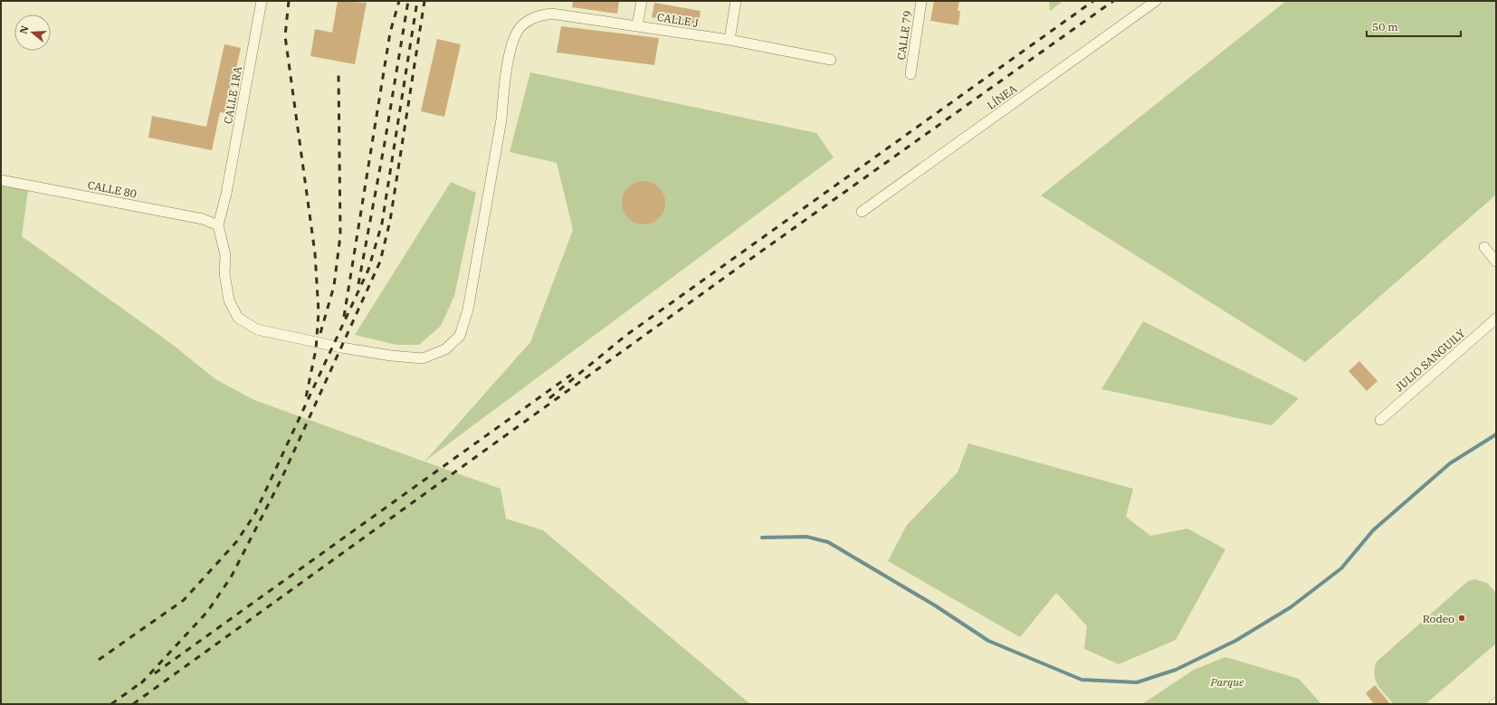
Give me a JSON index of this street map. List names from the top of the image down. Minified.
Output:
{"streets":{"street":["CALLE J","CALLE 79","CALLE 1RA","LÍNEA","CALLE 80","JULIO SANGUILY"]},"crossings":[["CALLE J","CALLE 1RA"],["CALLE J","CALLE 80"],["CALLE 1RA","CALLE 80"]],"parks":["Parque"],"places":["Rodeo"],"scale_bar":"50 m","north":"left"}
